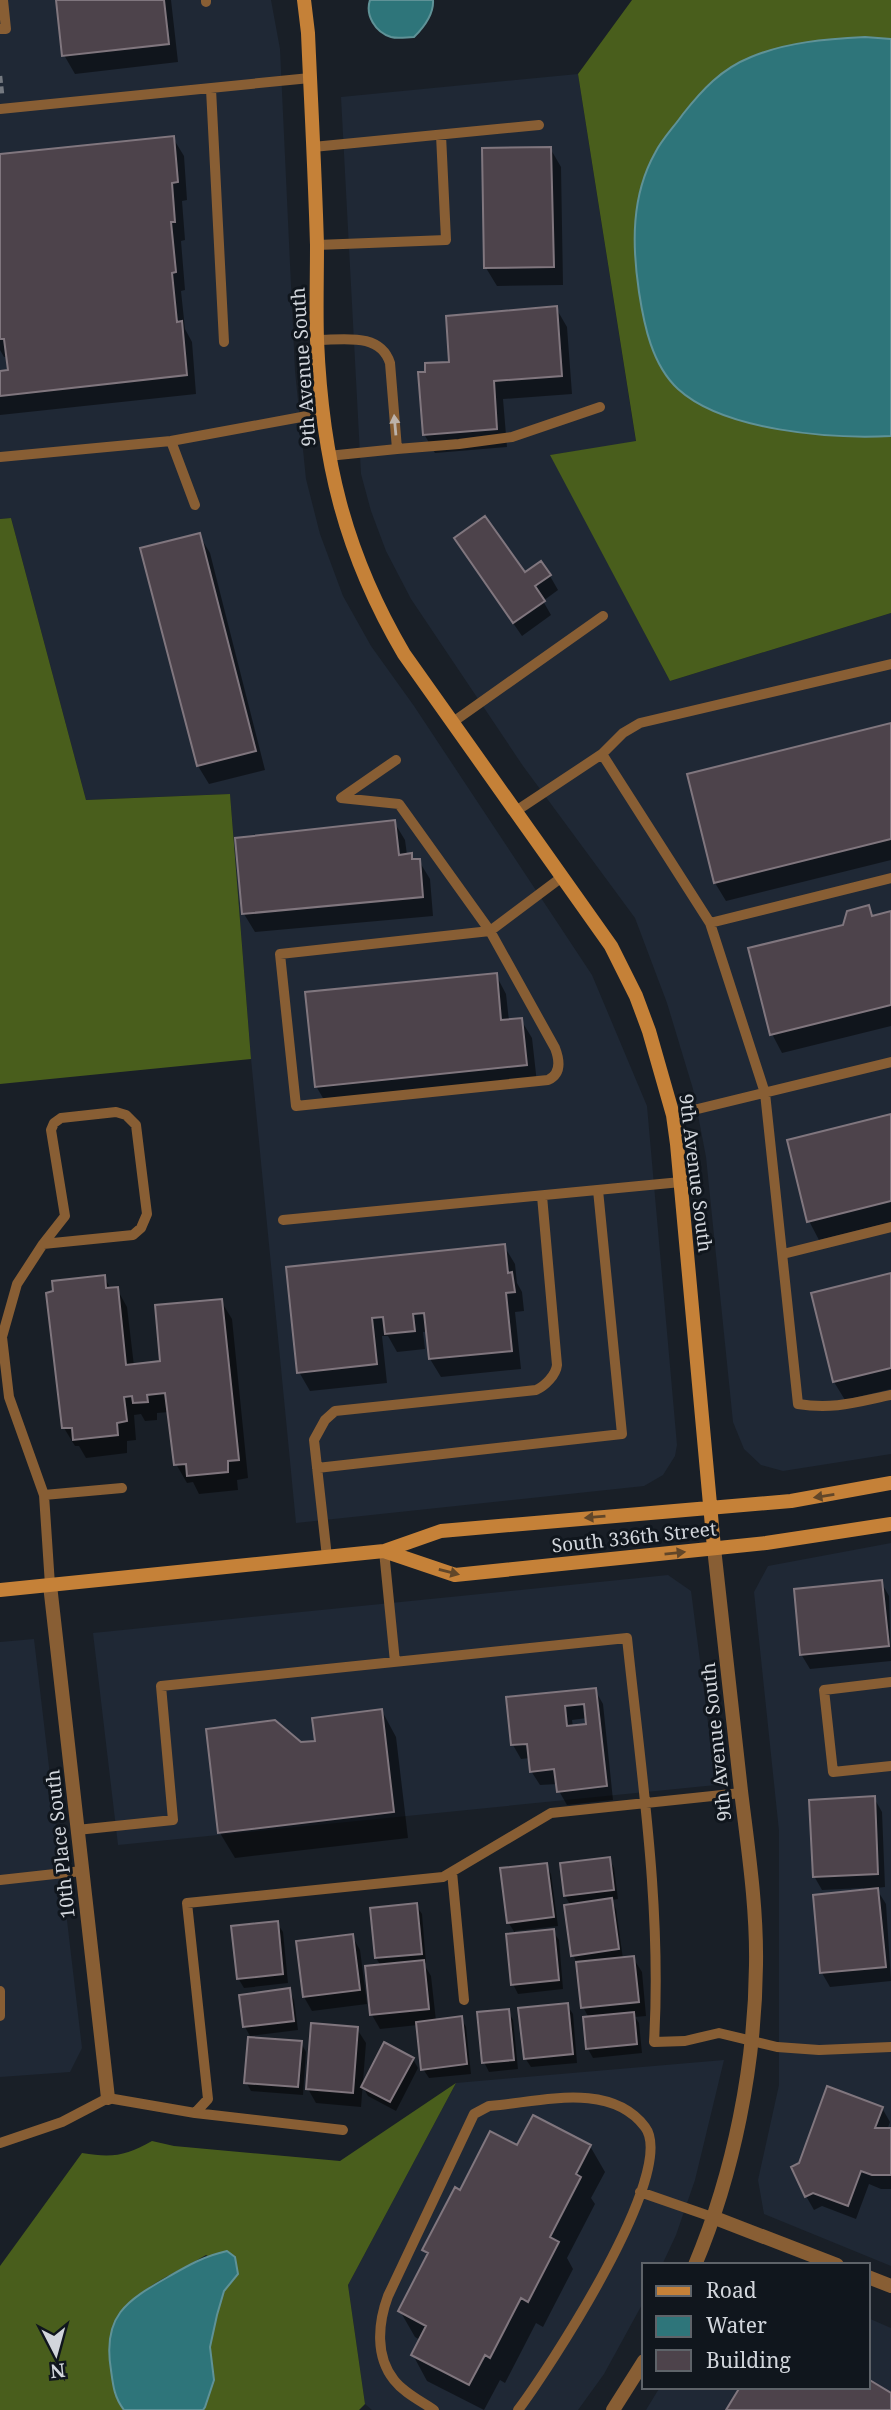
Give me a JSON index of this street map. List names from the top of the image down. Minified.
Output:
{"streets":{"street":["9th Avenue South","South 336th Street","10th Place South"]},"crossings":[["9th Avenue South","South 336th Street"],["South 336th Street","10th Place South"]],"legend":["Road","Water","Building"],"north":"bottom"}
